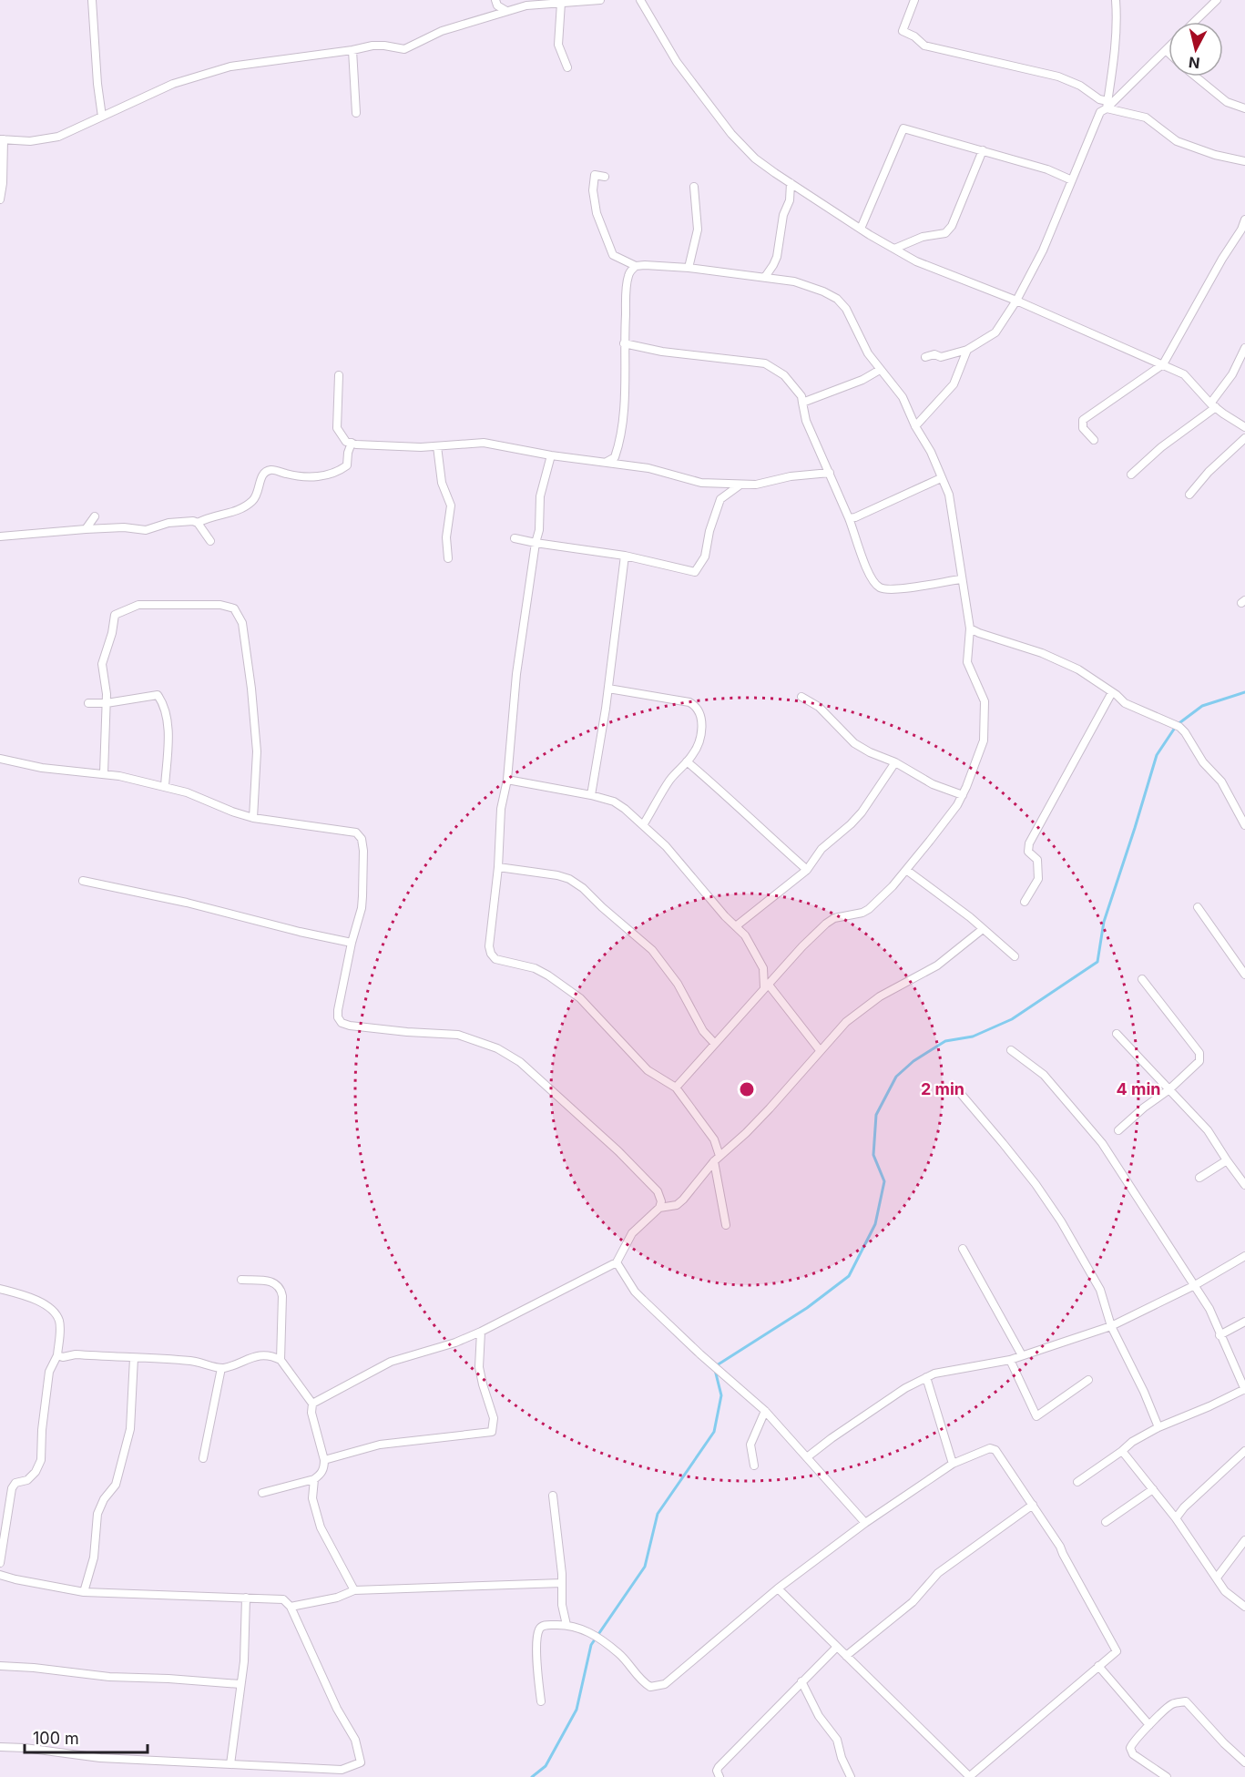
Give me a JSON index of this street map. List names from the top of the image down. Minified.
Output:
{"scale_bar":"100 m","north":"bottom","rings":["2 min","4 min"]}
